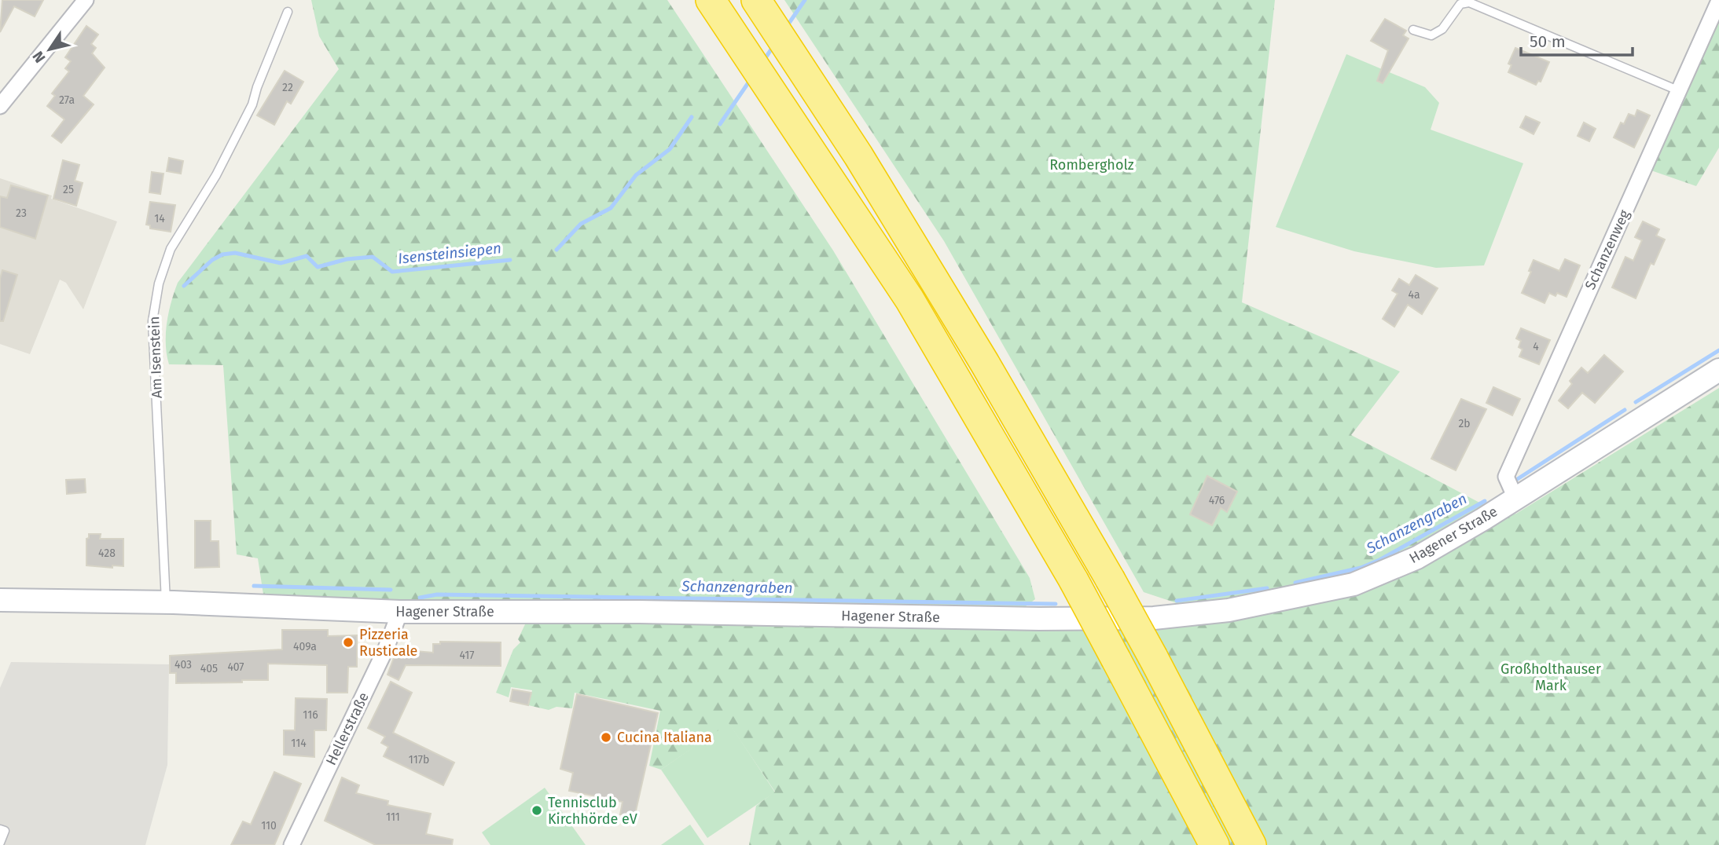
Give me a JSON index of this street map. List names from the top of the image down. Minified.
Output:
{"streets":{"main road":["Hagener Straße"],"street":["Schanzenweg","Hellerstraße"],"lane":["Am Isenstein"]},"crossings":[["Schanzenweg","Hagener Straße"],["Am Isenstein","Hagener Straße"],["Hagener Straße","Hellerstraße"]],"water":["Isensteinsiepen","Schanzengraben"],"parks":["Rombergholz","Großholthauser Mark"],"places":["Pizzeria Rusticale","Cucina Italiana","Tennisclub Kirchhörde eV"],"house_numbers":["22","27a","25","23","14","4a","4","2b","476","428","409a","417","403","407","405","116","114","117b","111","110"],"scale_bar":"50 m","north":"bottom left"}
